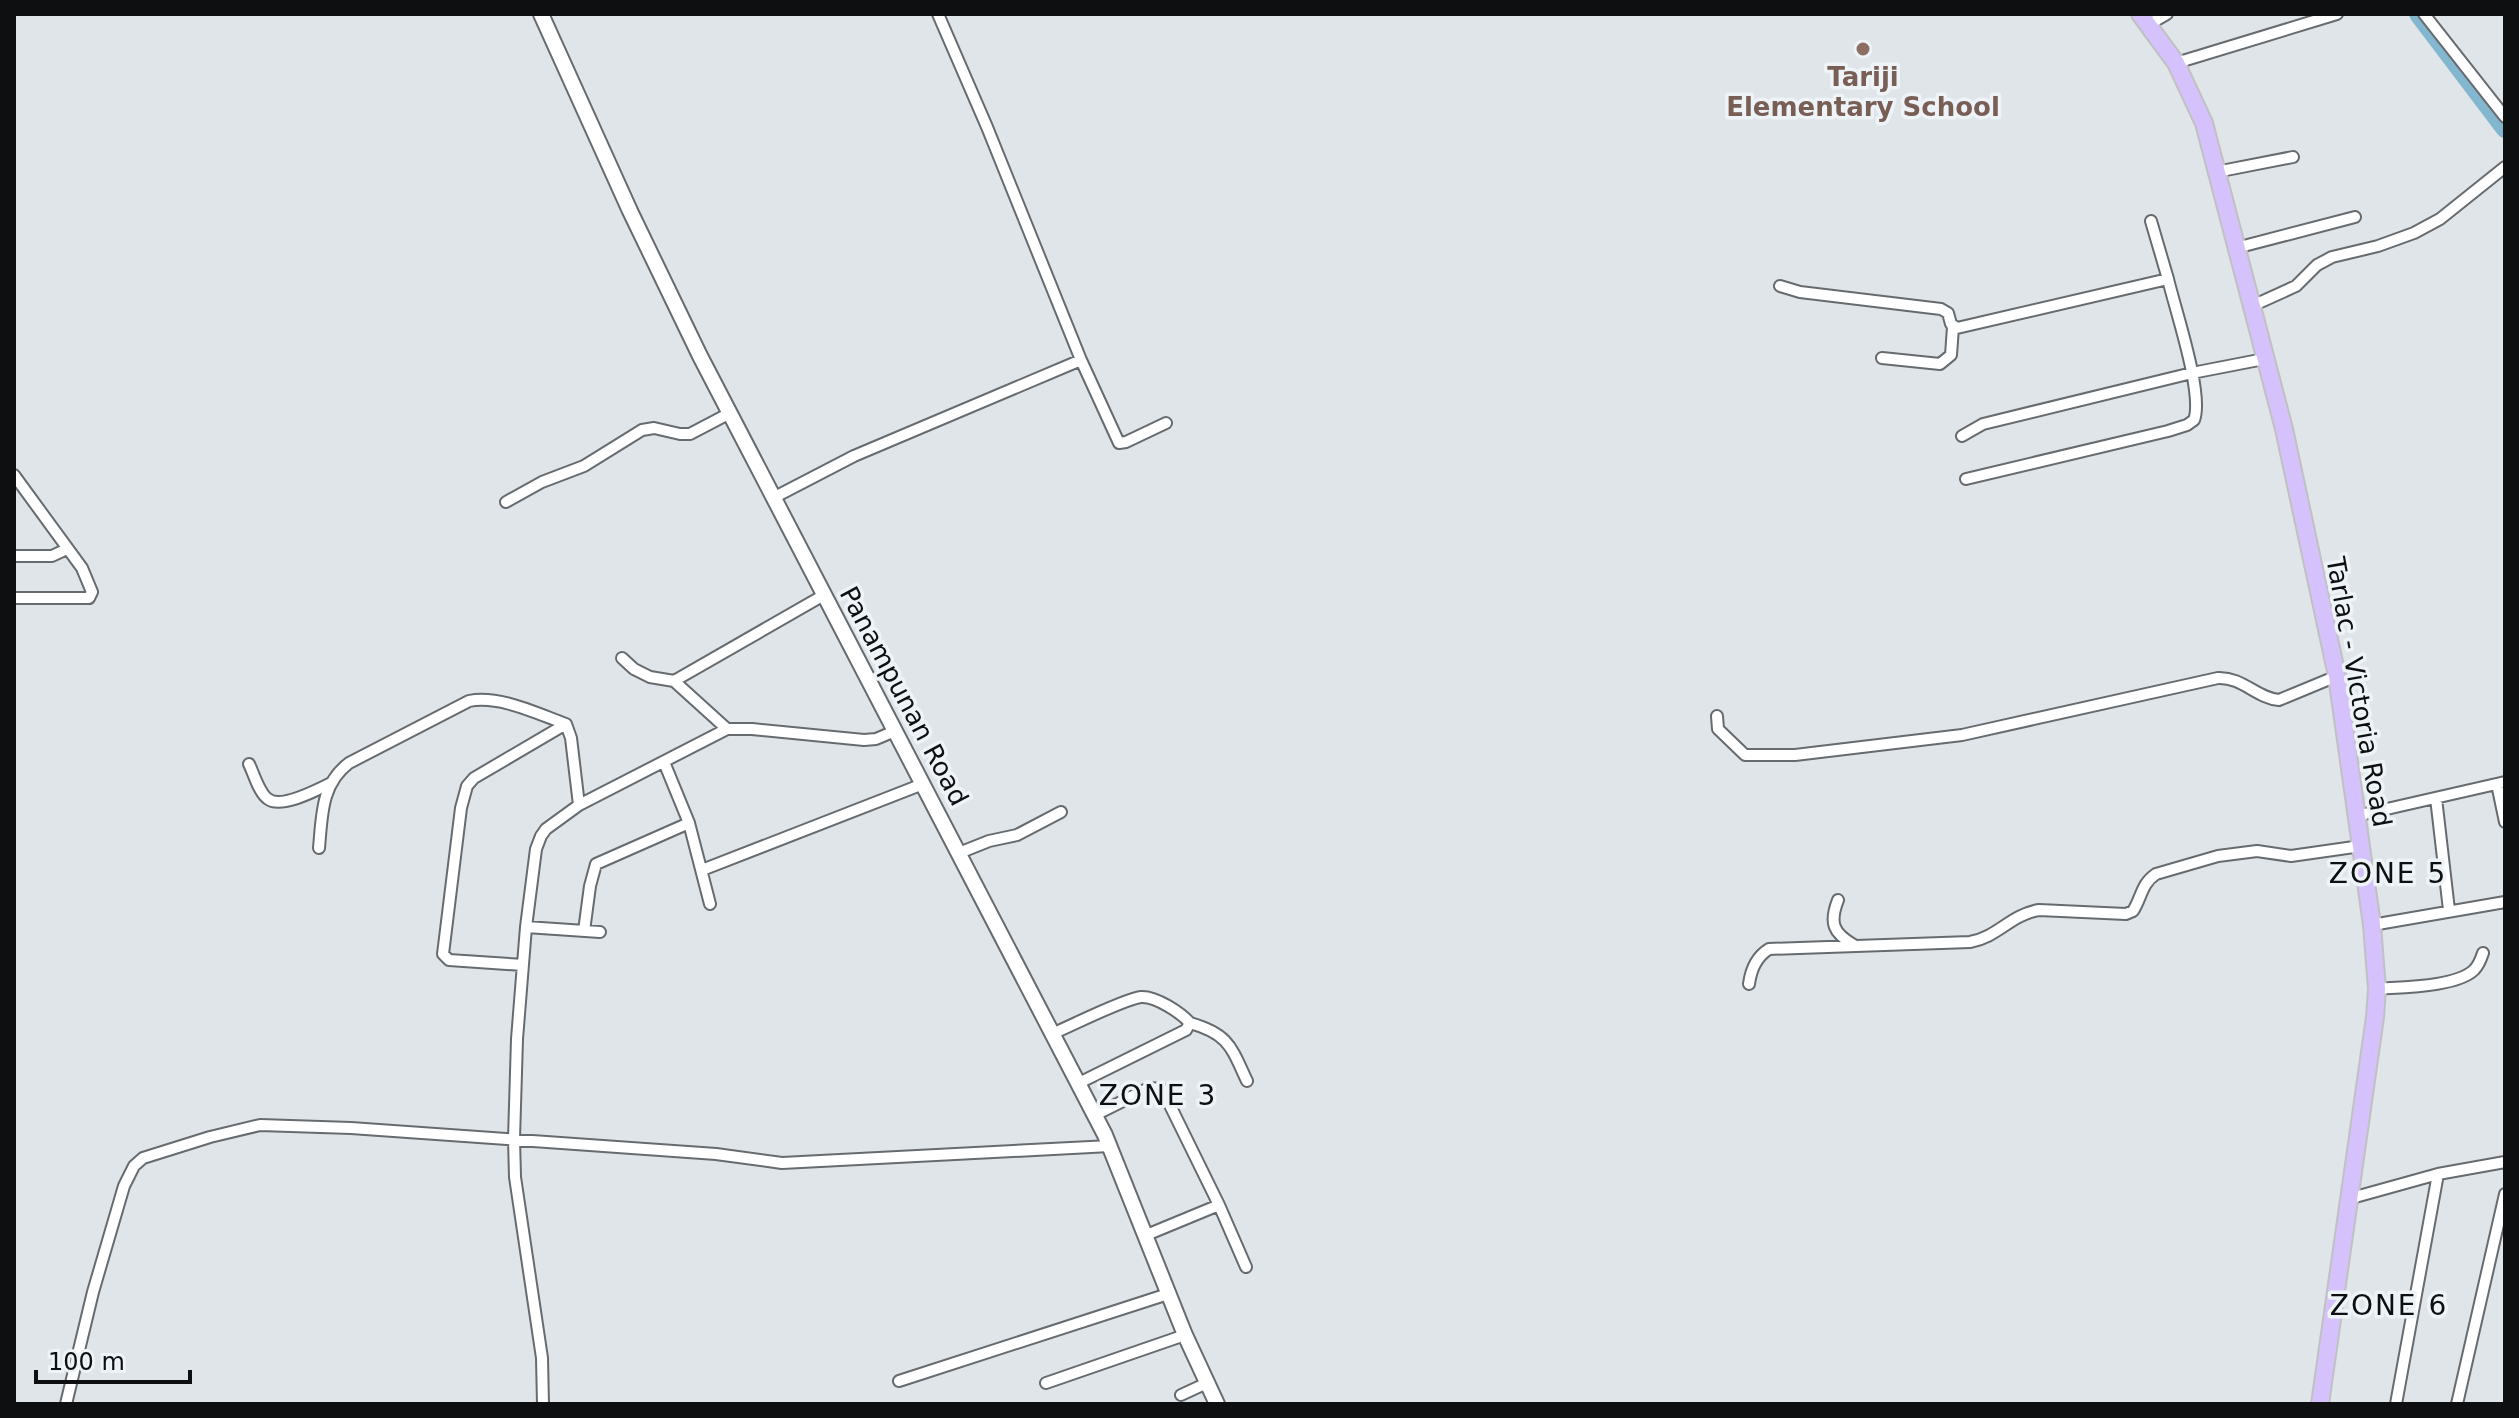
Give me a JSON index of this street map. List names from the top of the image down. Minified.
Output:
{"streets":{"main road":["Tarlac - Victoria Road"],"street":["Panampunan Road"]},"districts":["ZONE 5","ZONE 3","ZONE 6"],"places":["Tariji Elementary School"],"scale_bar":"100 m"}
